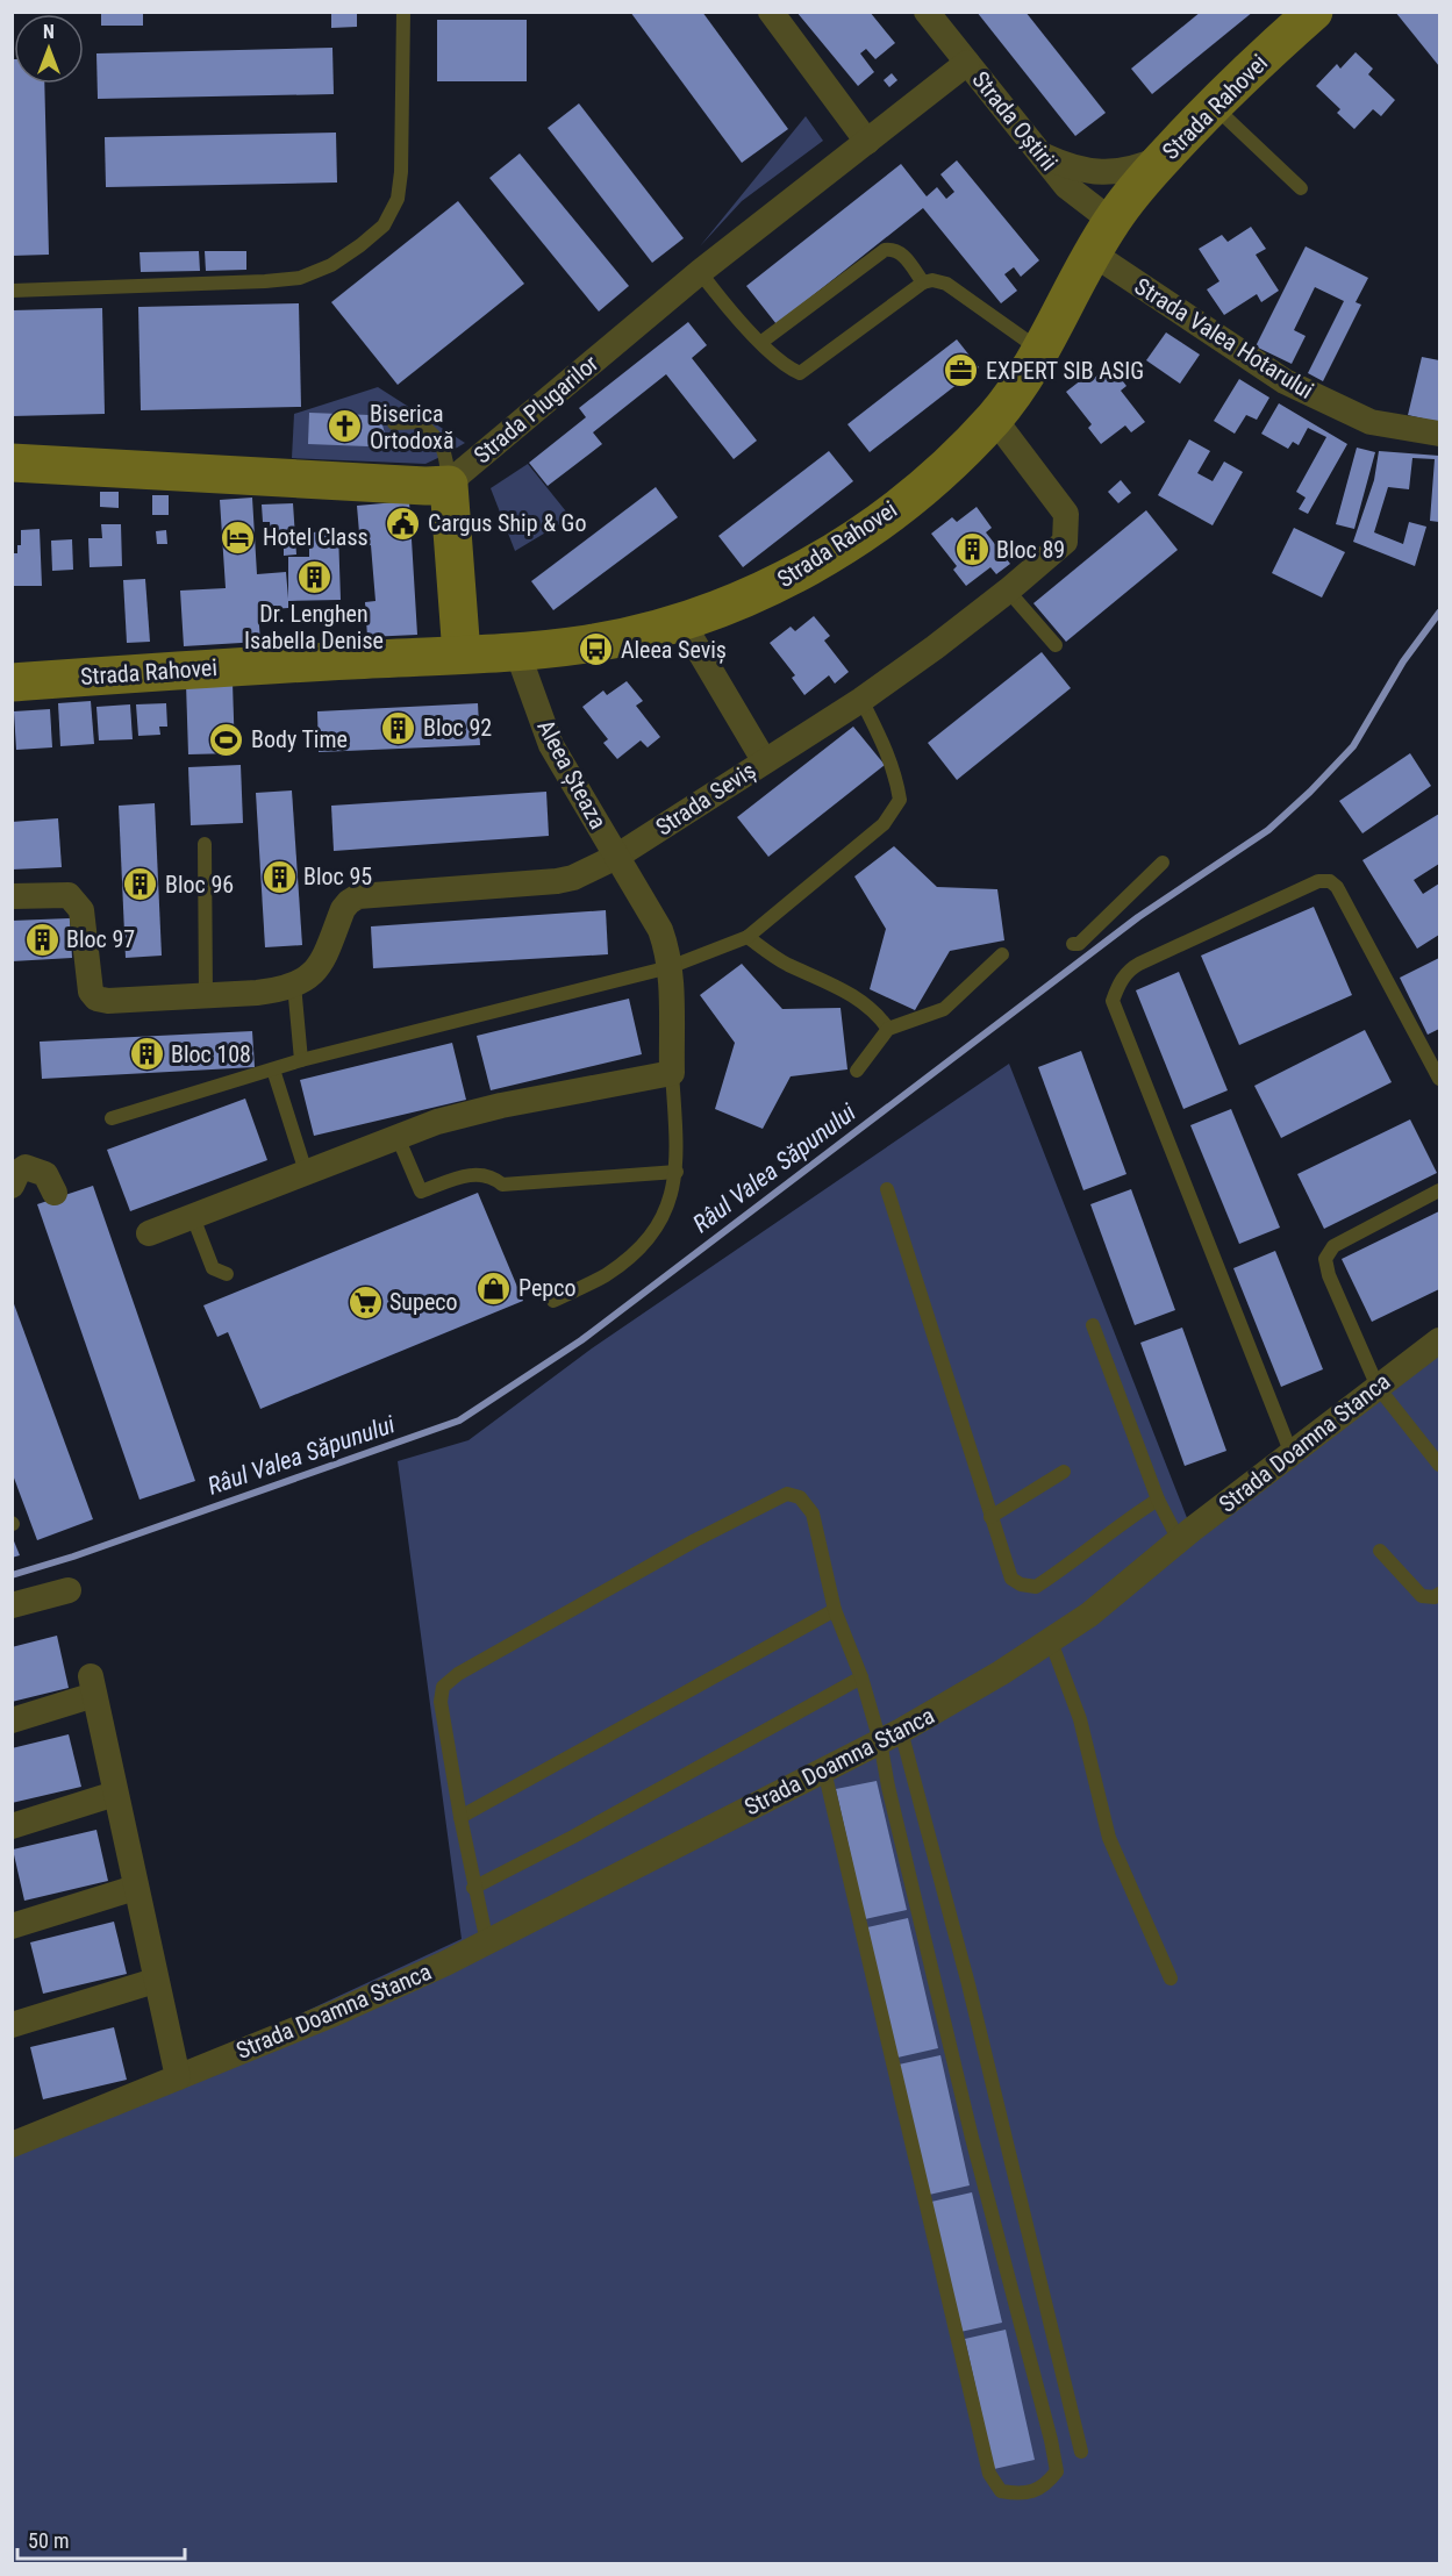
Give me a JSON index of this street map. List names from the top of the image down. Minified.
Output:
{"streets":{"street":["Strada Rahovei","Strada Oștirii","Strada Valea Hotarului","Strada Plugarilor","Aleea Șteaza","Strada Seviș","Strada Doamna Stanca"]},"crossings":[["Strada Rahovei","Strada Oștirii"],["Strada Rahovei","Strada Valea Hotarului"],["Strada Rahovei","Aleea Șteaza"],["Strada Rahovei","Strada Seviș"],["Strada Oștirii","Strada Plugarilor"],["Aleea Șteaza","Strada Seviș"]],"water":["Râul Valea Săpunului"],"places":{"office":["EXPERT SIB ASIG"],"church":["Biserica Ortodoxă"],"public building":["Cargus Ship & Go"],"hotel":["Hotel Class"],"building":["Bloc 89","Dr. Lenghen Isabella Denise","Bloc 92","Bloc 95","Bloc 96","Bloc 97","Bloc 108"],"bus stop":["Aleea Seviș"],"sports":["Body Time"],"shop":["Pepco"],"supermarket":["Supeco"]},"scale_bar":"50 m","north":"top"}
